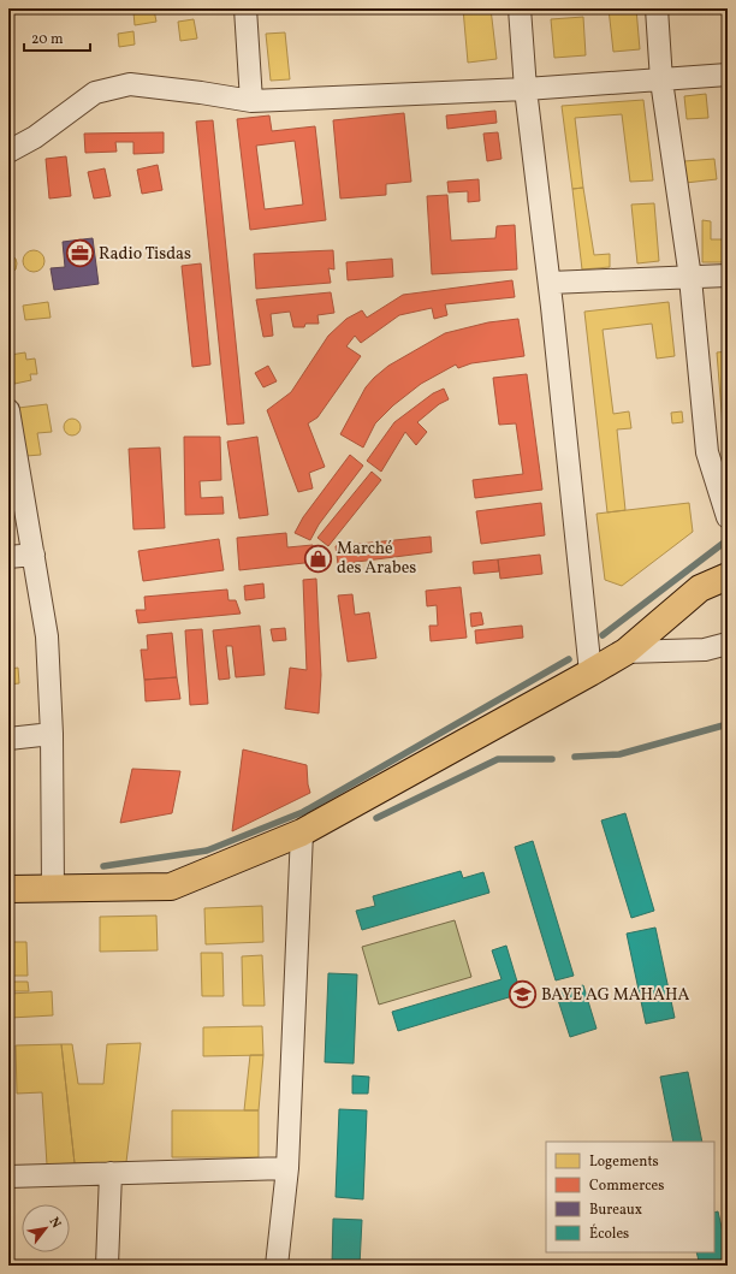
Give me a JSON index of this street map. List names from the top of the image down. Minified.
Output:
{"places":{"office":["Radio Tisdas"],"shop":["Marché des Arabes"],"school or university":["BAYE AG MAHAHA"]},"legend":["Logements","Commerces","Bureaux","Écoles"],"scale_bar":"20 m","north":"top right"}
